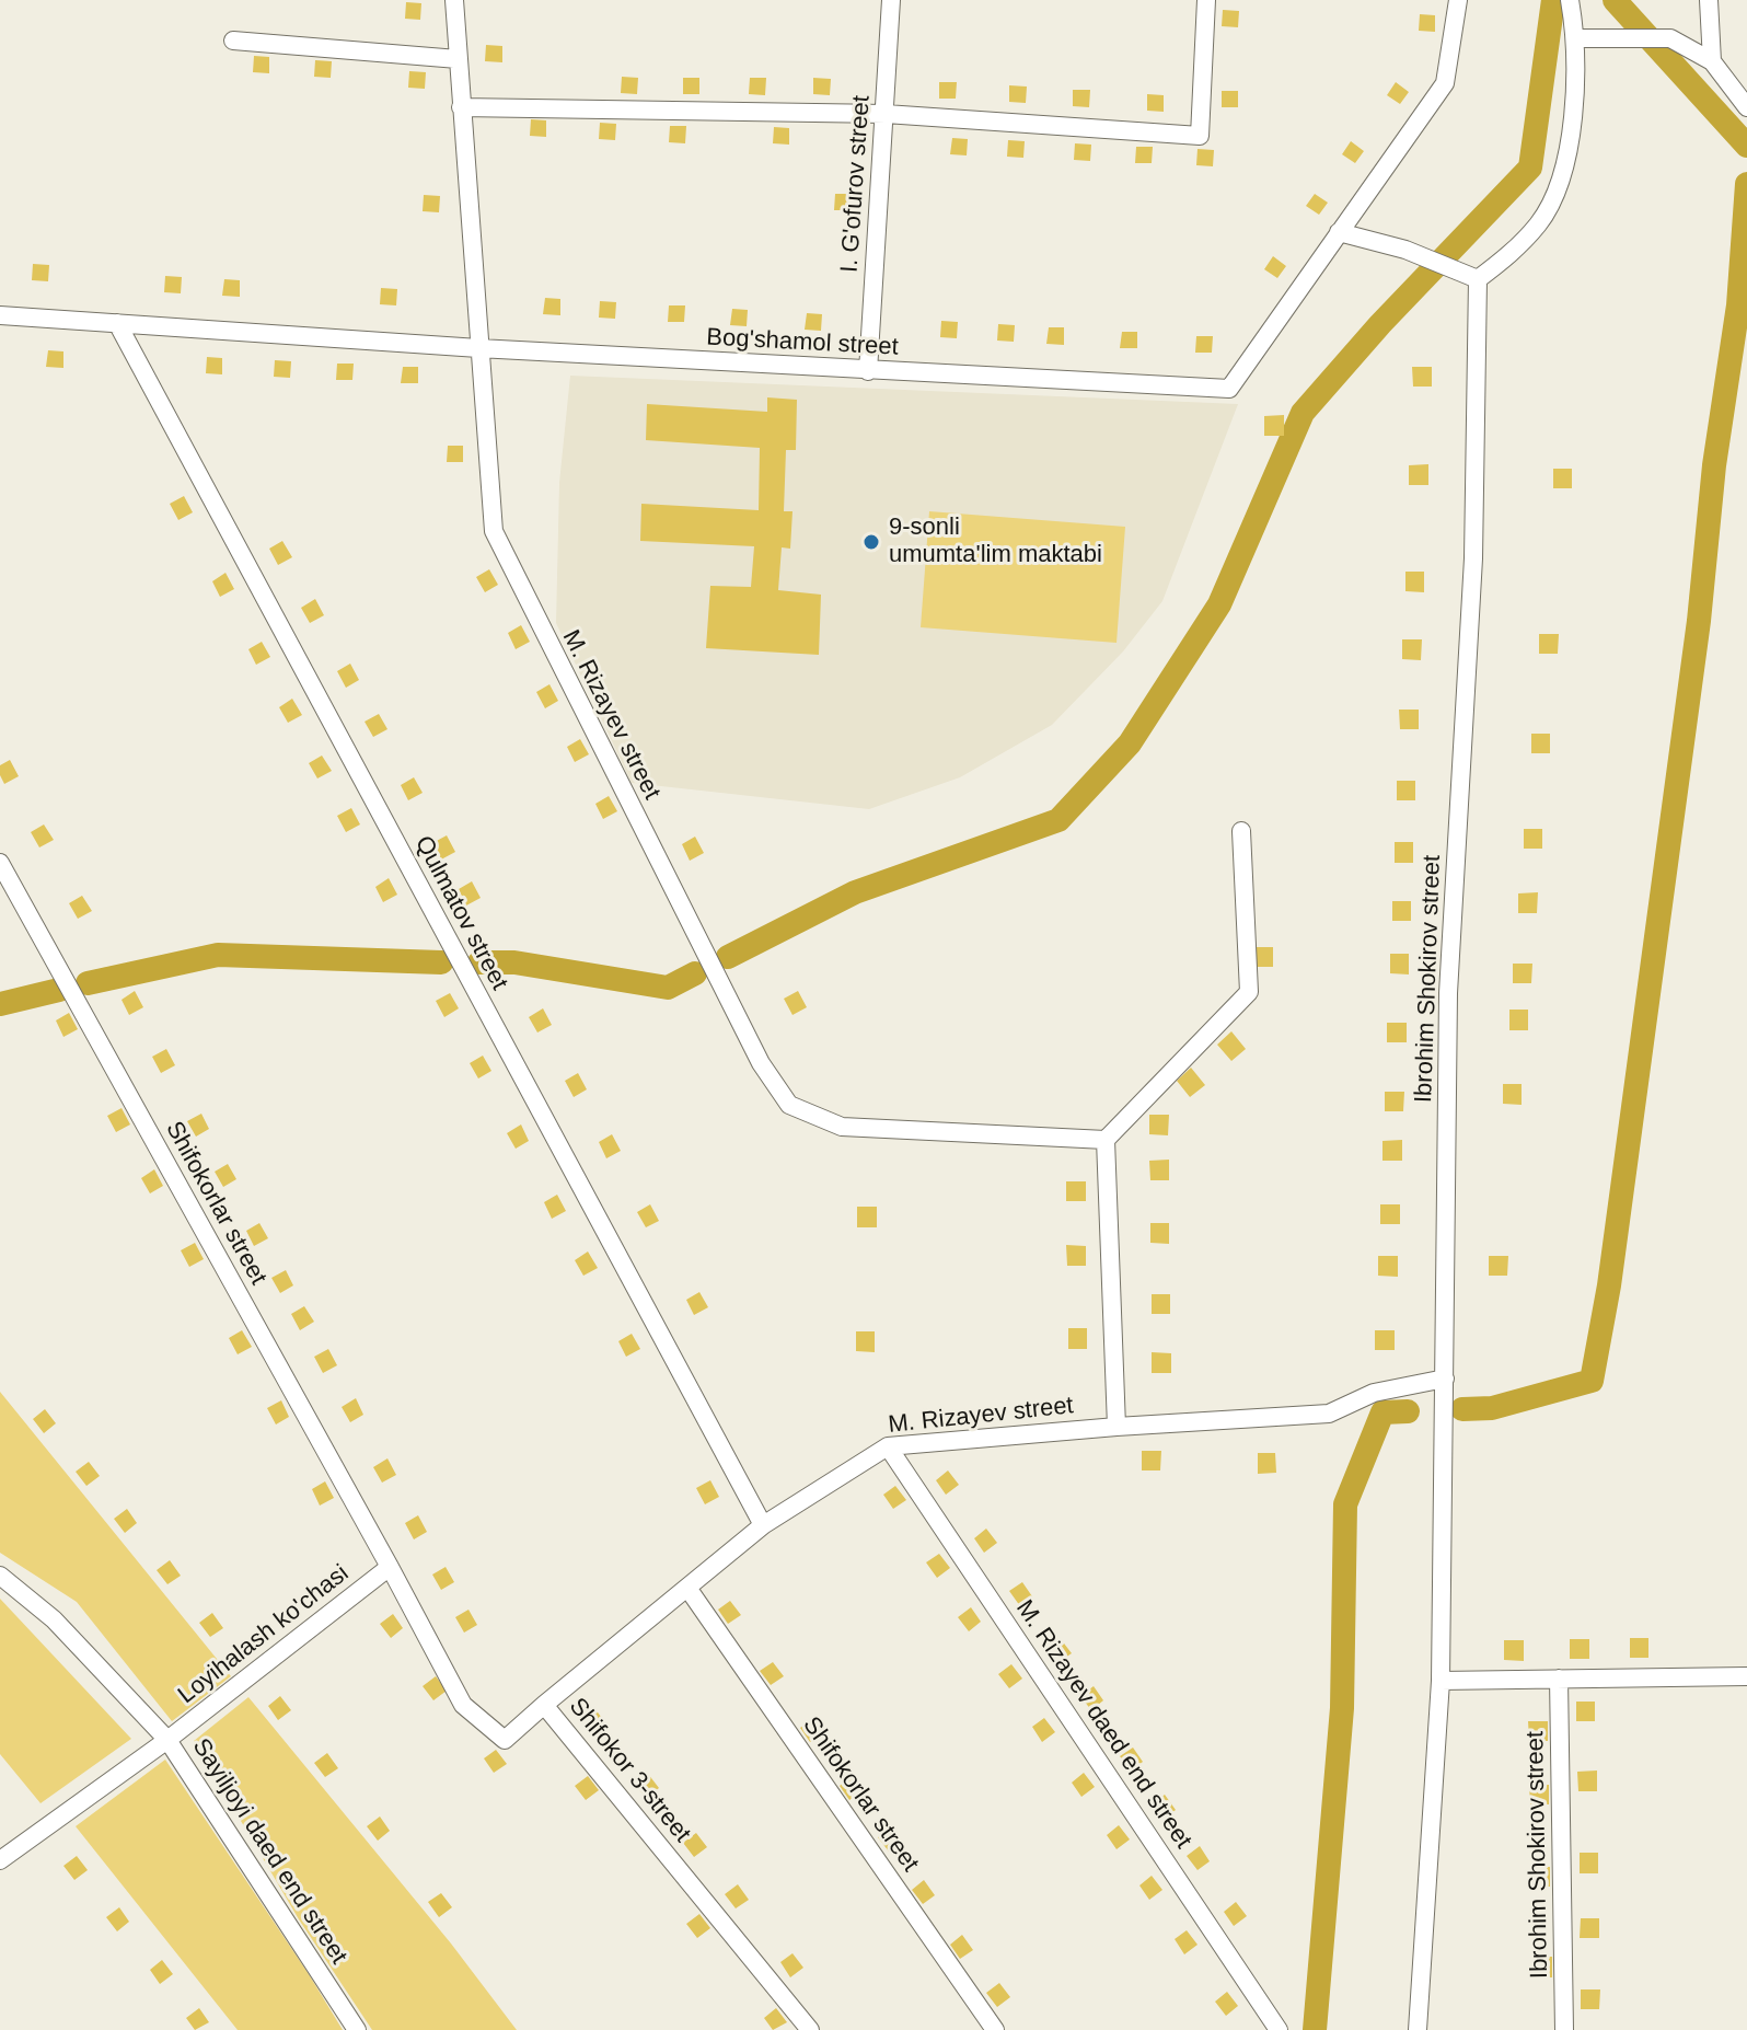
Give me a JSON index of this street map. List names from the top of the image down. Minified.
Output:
{"streets":{"street":["I. G'ofurov street","Bog'shamol street","M. Rizayev street","Qulmatov street","Ibrohim Shokirov street","Shifokorlar street","Loyihalash ko'chasi","M. Rizayev daed end street","Shifokor 3-street","Sayiljoyi daed end street"]},"crossings":[["I. G'ofurov street","Bog'shamol street"],["Bog'shamol street","M. Rizayev street"],["Bog'shamol street","Qulmatov street"],["M. Rizayev street","Qulmatov street"],["M. Rizayev street","Ibrohim Shokirov street"],["M. Rizayev street","Shifokorlar street"],["M. Rizayev street","M. Rizayev daed end street"],["M. Rizayev street","Shifokor 3-street"],["Shifokorlar street","Loyihalash ko'chasi"],["Shifokorlar street","Shifokor 3-street"],["Loyihalash ko'chasi","Shifokor 3-street"],["Loyihalash ko'chasi","Sayiljoyi daed end street"]],"places":["9-sonli umumta'lim maktabi"]}
